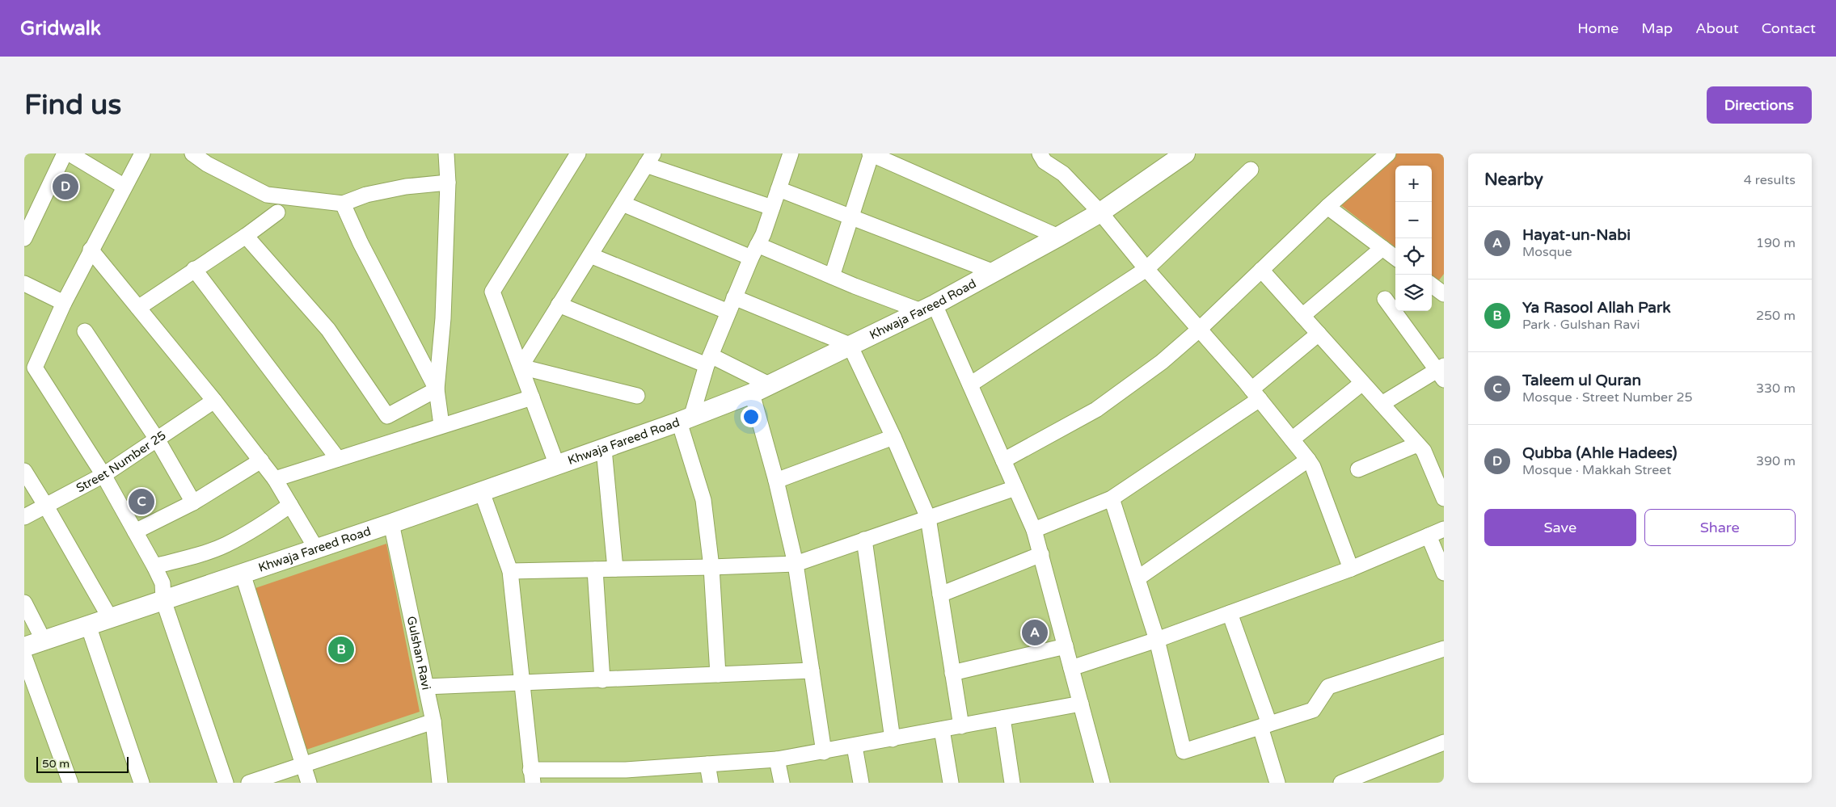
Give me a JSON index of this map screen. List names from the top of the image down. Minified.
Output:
{"streets":{"main road":["Khwaja Fareed Road"],"street":["Street Number 25","Gulshan Ravi"]},"crossings":[["Khwaja Fareed Road","Gulshan Ravi"]],"scale_bar":"50 m","page":{"header":"Gridwalk","nav":["Home","Map","About","Contact"],"buttons":["Directions",["Save","Share"]],"title":"Find us","heading":["Nearby","4 results"],"map_buttons":["+","−"],"pins":["D","C","A","B"],"list":[{"mark":"A","name":"Hayat-un-Nabi","note":"Mosque","value":"190 m"},{"mark":"B","name":"Ya Rasool Allah Park","note":"Park · Gulshan Ravi","value":"250 m"},{"mark":"C","name":"Taleem ul Quran","note":"Mosque · Street Number 25","value":"330 m"},{"mark":"D","name":"Qubba (Ahle Hadees)","note":"Mosque · Makkah Street","value":"390 m"}],"scale":"50 m"}}
